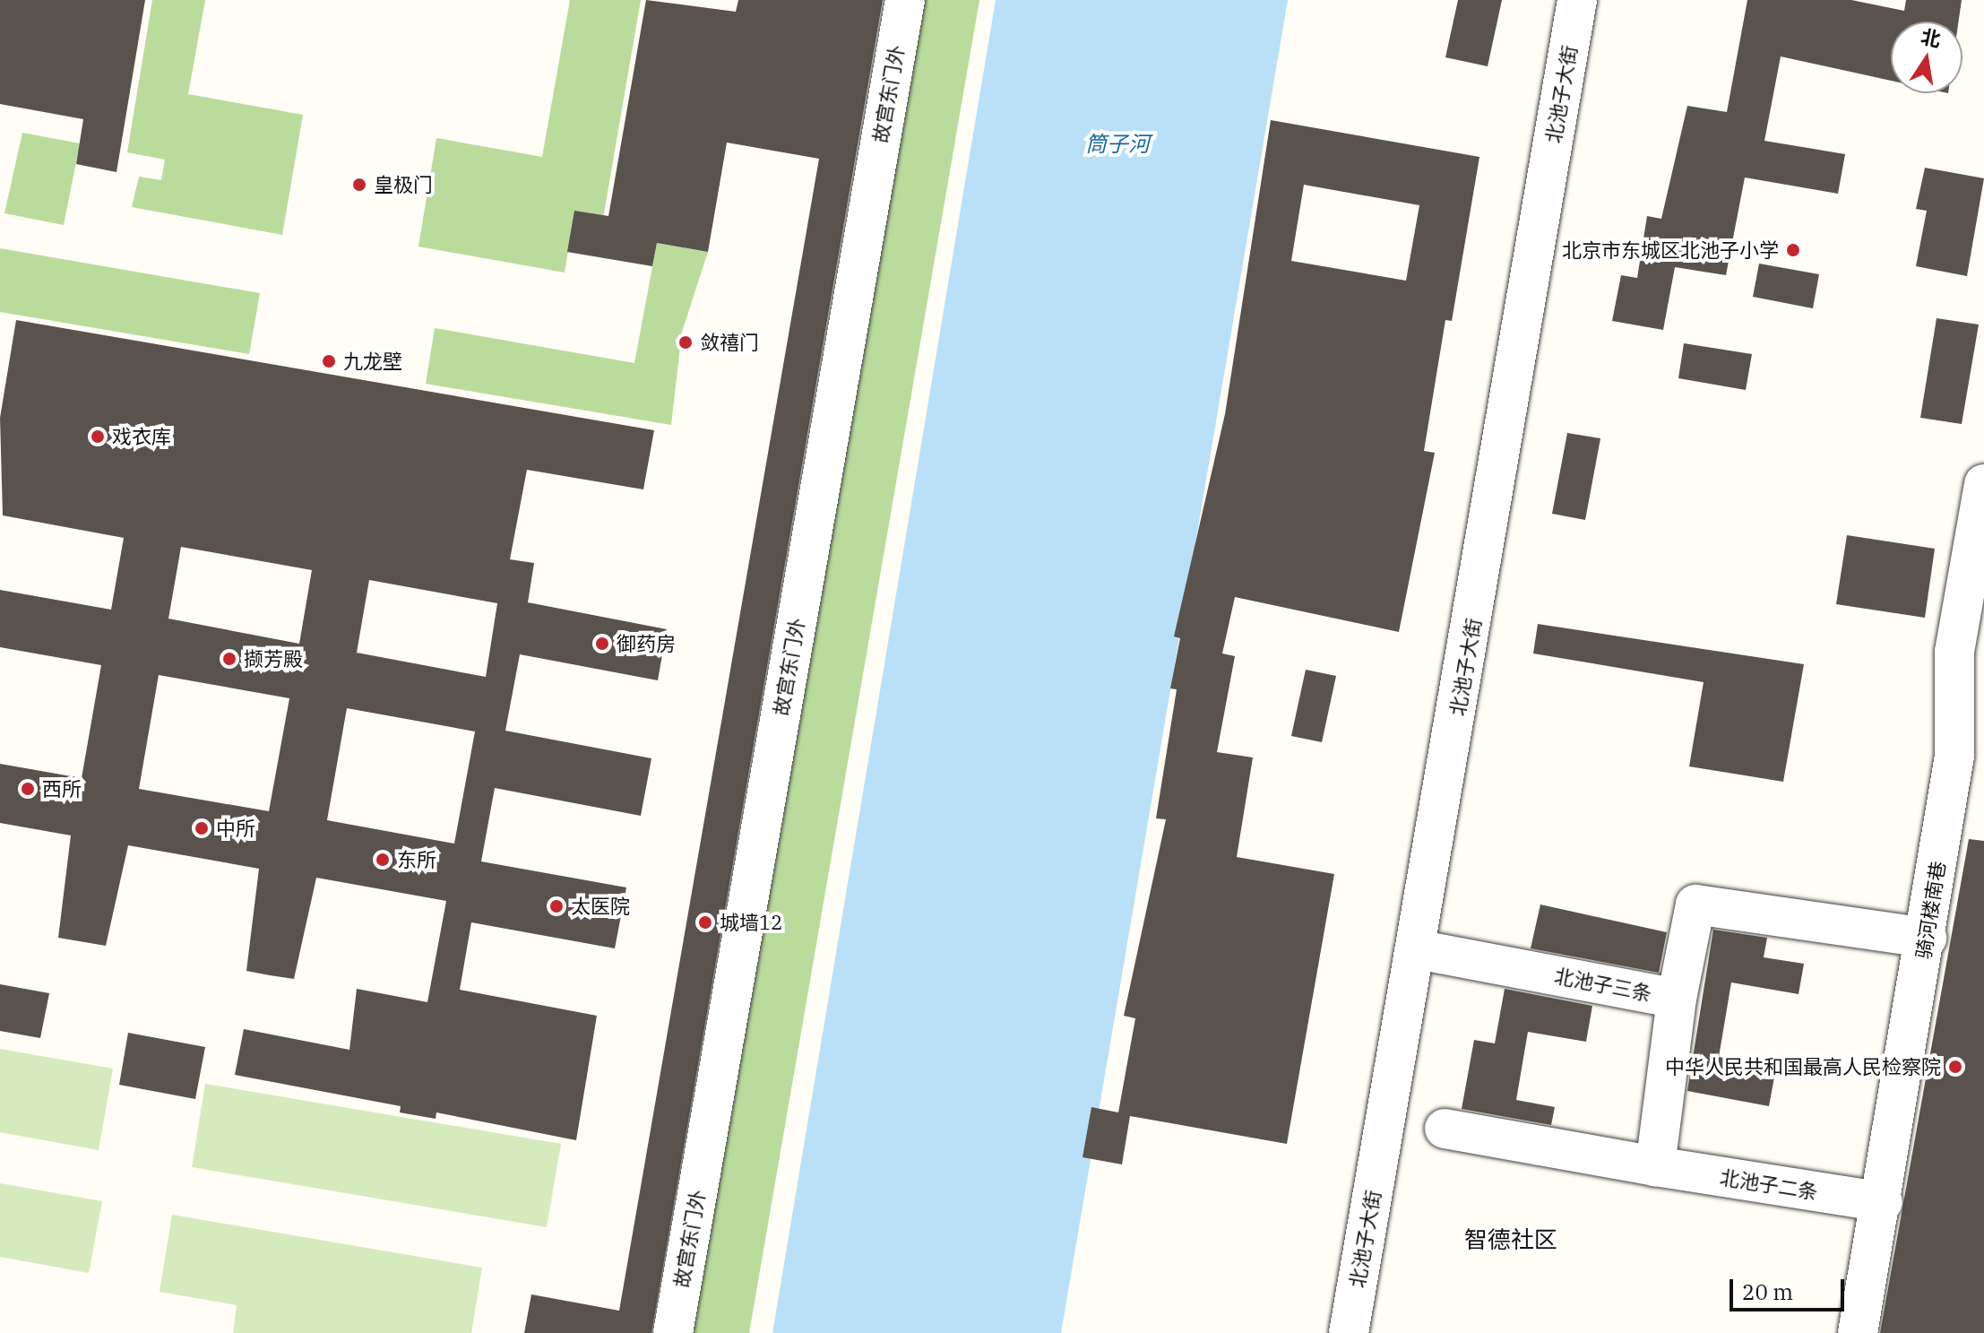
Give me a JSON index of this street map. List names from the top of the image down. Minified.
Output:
{"streets":{"street":["故宫东门外","北池子大街","骑河楼南巷","北池子三条","北池子二条"]},"crossings":[["北池子大街","北池子三条"],["骑河楼南巷","北池子三条"],["骑河楼南巷","北池子二条"]],"districts":["智德社区"],"water":["筒子河"],"places":["皇极门","北京市东城区北池子小学","敛禧门","九龙壁","戏衣库","御药房","撷芳殿","西所","中所","东所","太医院","城墙12","中华人民共和国最高人民检察院"],"scale_bar":"20 m","north":"top"}
